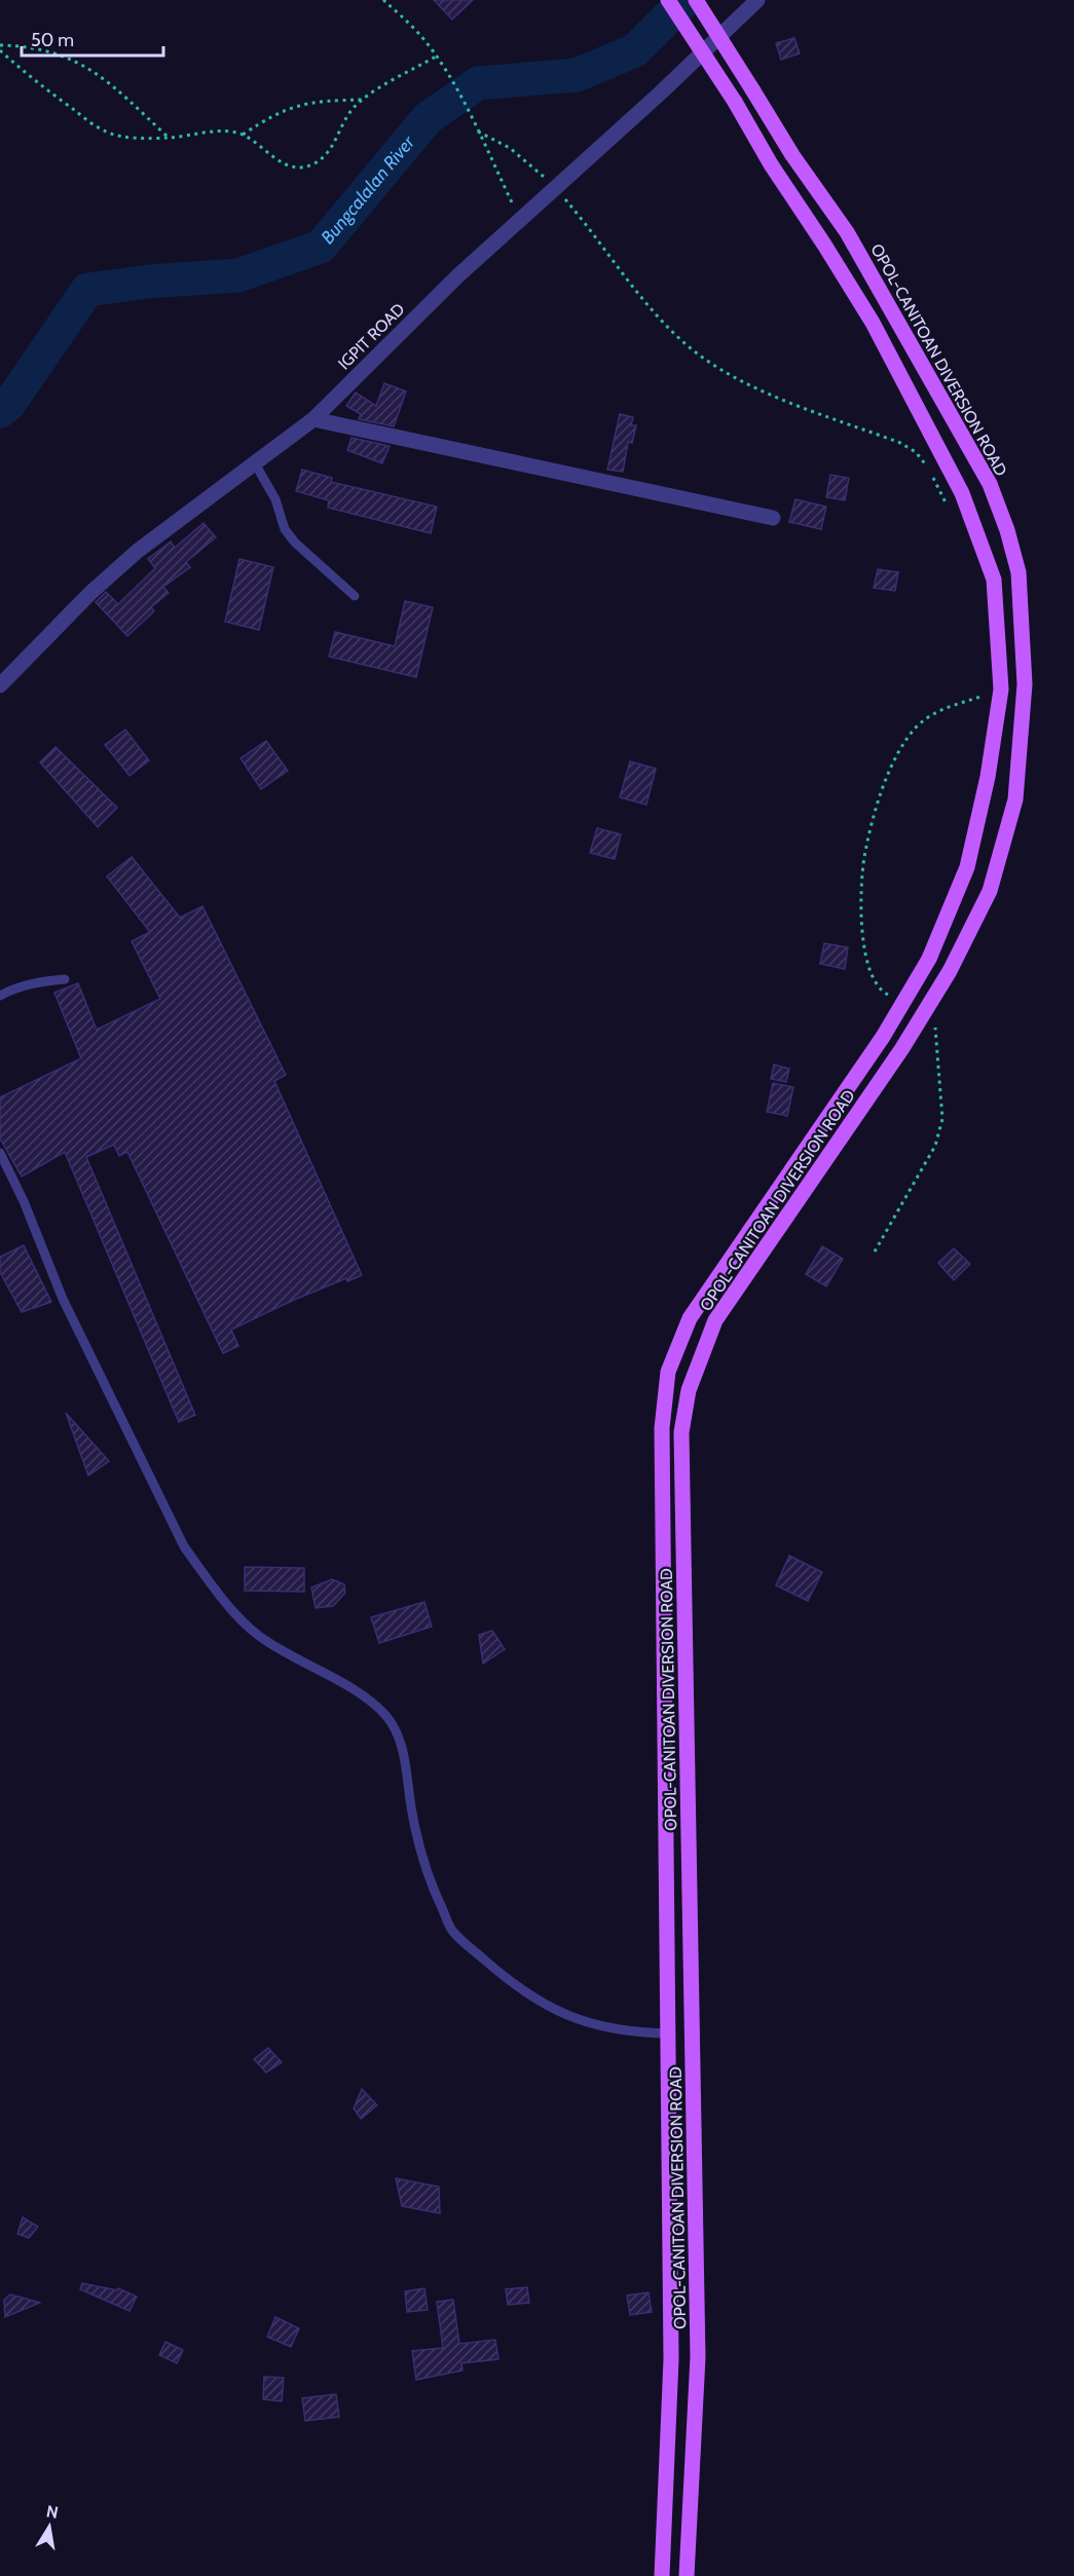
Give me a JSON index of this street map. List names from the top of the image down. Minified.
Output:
{"streets":{"main road":["OPOL-CANITOAN DIVERSION ROAD"],"street":["IGPIT ROAD"]},"water":["Bungcalalan River"],"scale_bar":"50 m","north":"top"}
